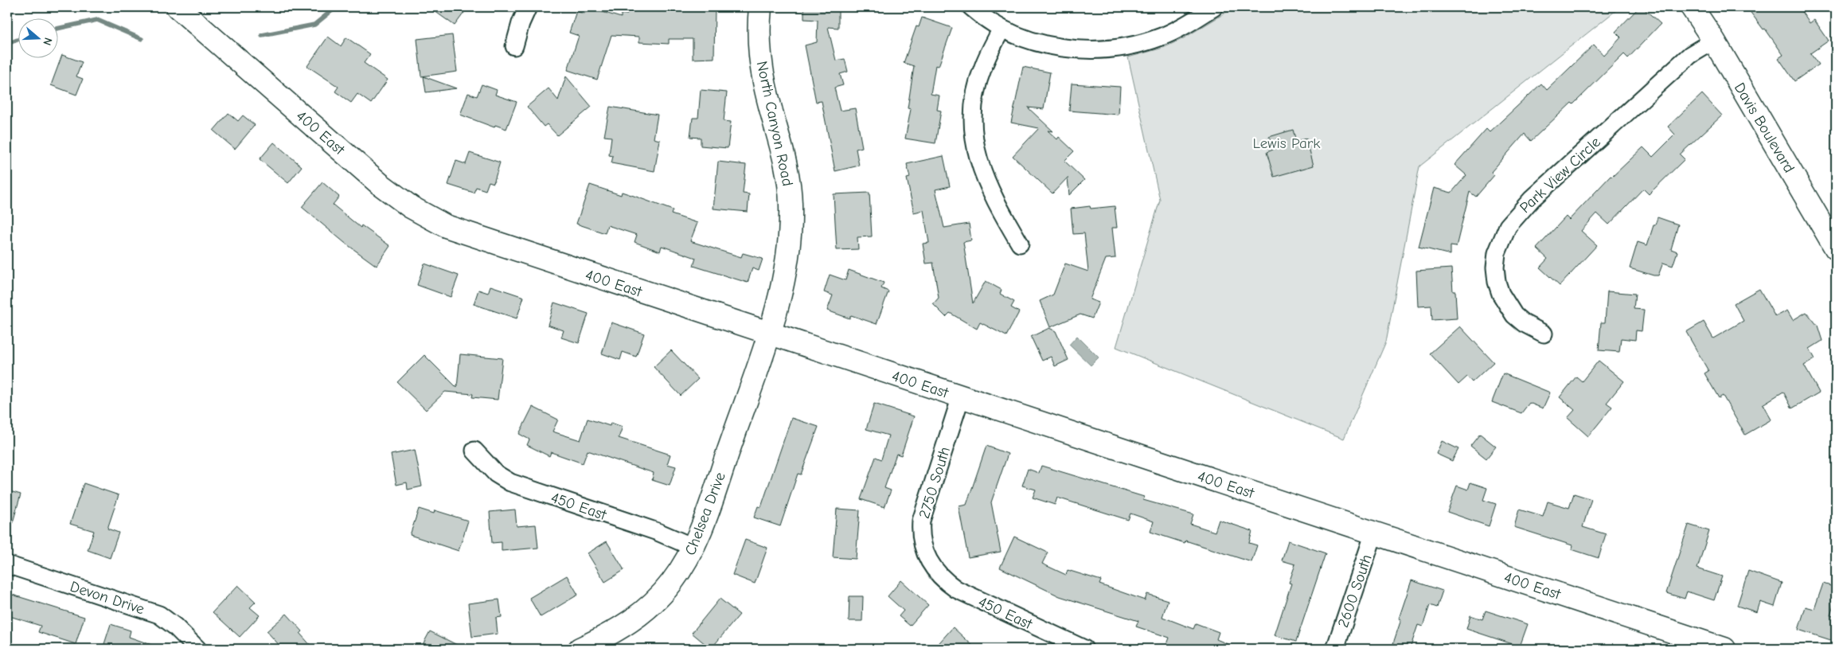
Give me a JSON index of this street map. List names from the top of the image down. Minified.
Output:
{"streets":{"street":["North Canyon Road","Davis Boulevard","400 East","Park View Circle","2750 South","450 East","Chelsea Drive","2600 South","Devon Drive"]},"crossings":[["North Canyon Road","400 East"],["North Canyon Road","Chelsea Drive"],["Davis Boulevard","Park View Circle"],["400 East","2750 South"],["400 East","Chelsea Drive"],["400 East","2600 South"],["2750 South","450 East"],["450 East","Chelsea Drive"]],"parks":["Lewis Park"],"north":"right"}
